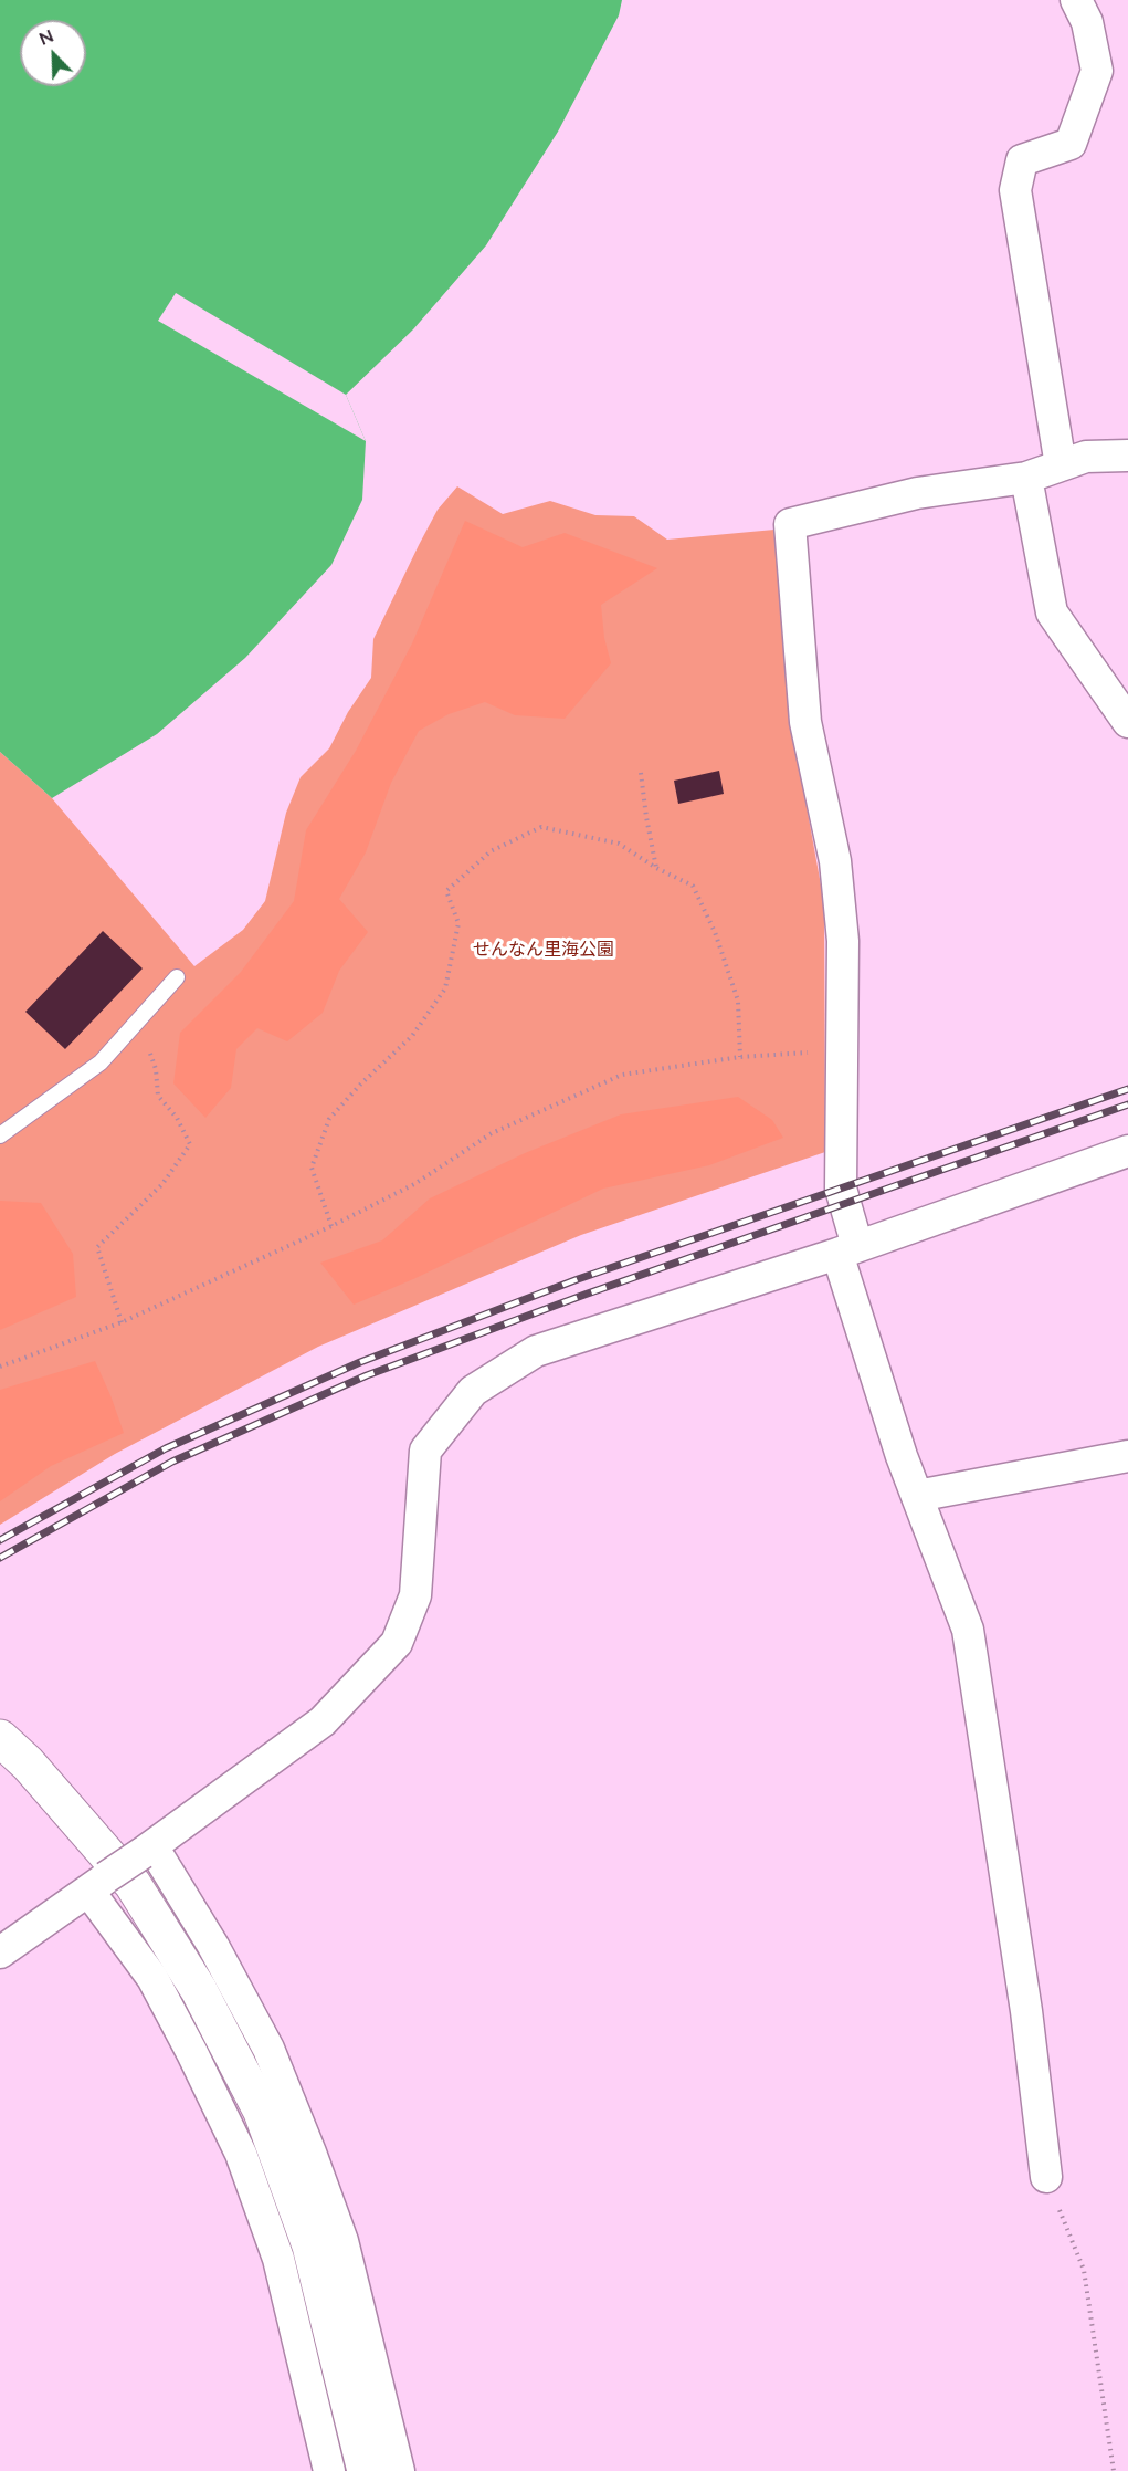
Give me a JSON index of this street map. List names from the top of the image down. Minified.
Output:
{"parks":["せんなん里海公園"],"north":"top left"}
